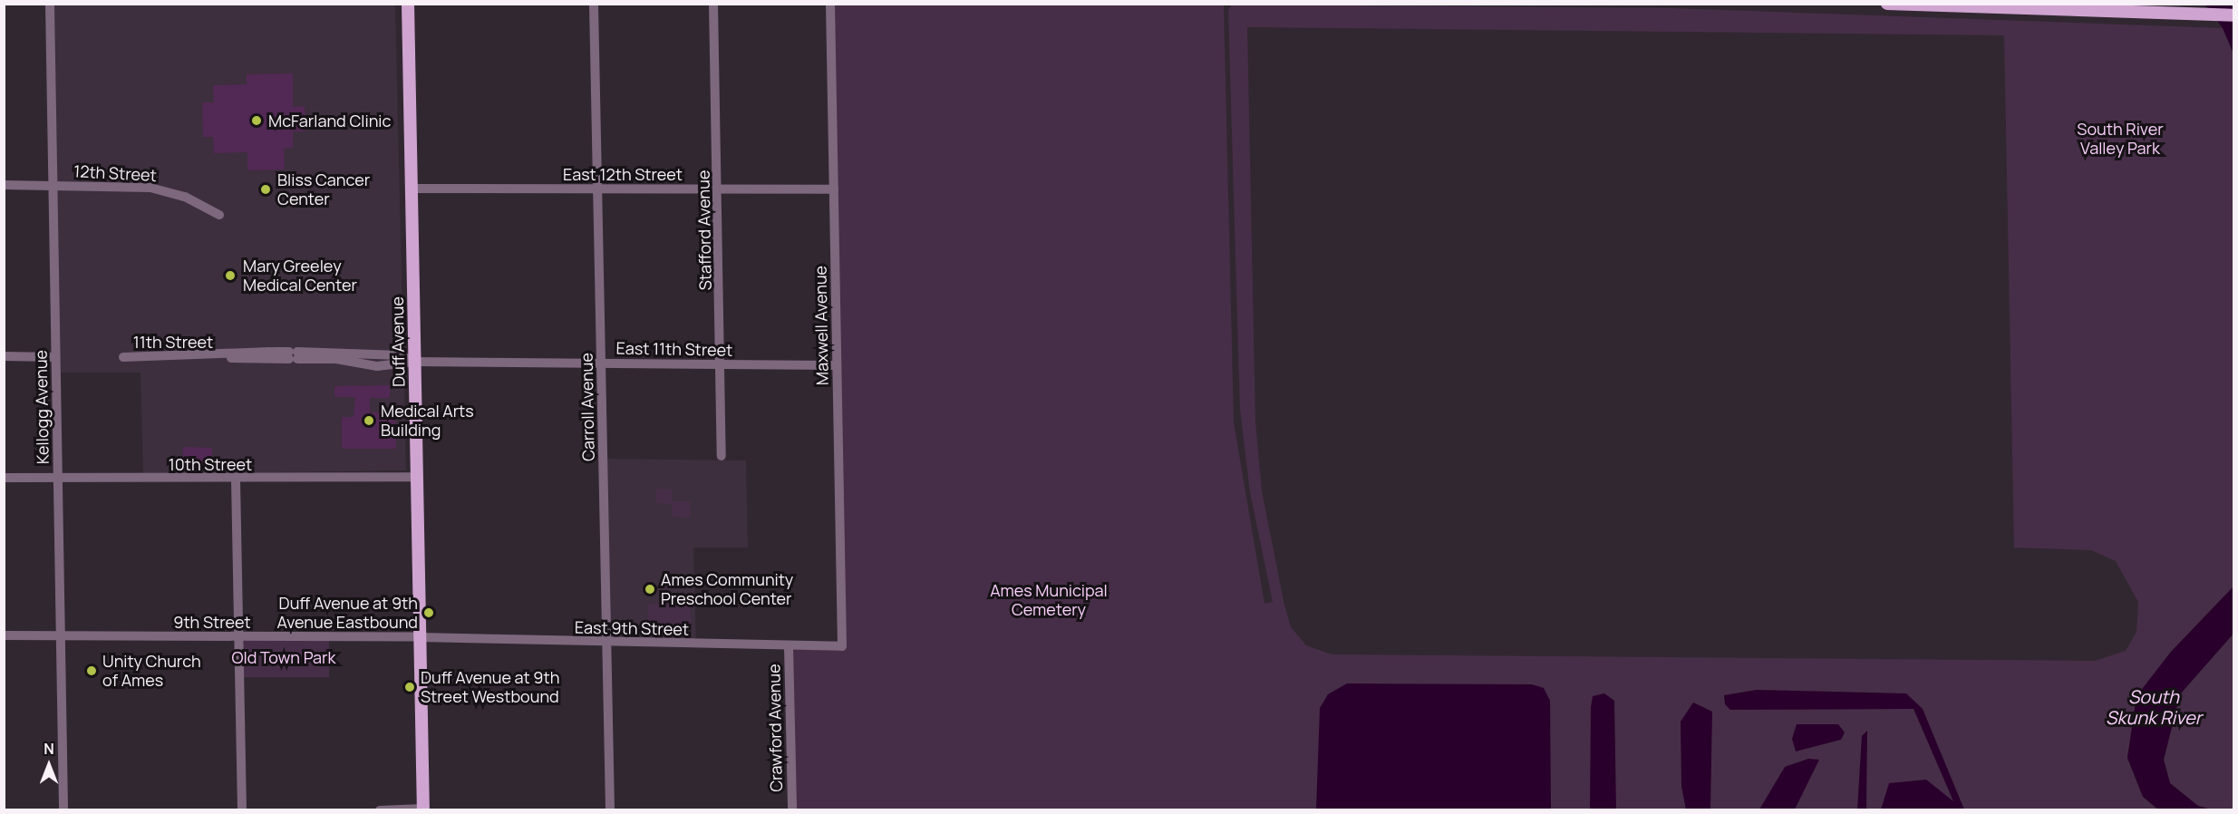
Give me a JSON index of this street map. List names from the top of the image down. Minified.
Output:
{"streets":{"main road":["Duff Avenue"],"street":["12th Street","East 12th Street","Stafford Avenue","Maxwell Avenue","11th Street","East 11th Street","Kellogg Avenue","Carroll Avenue","10th Street","9th Street","East 9th Street","Crawford Avenue"]},"crossings":[["12th Street","Kellogg Avenue"],["East 12th Street","Stafford Avenue"],["East 12th Street","Maxwell Avenue"],["East 12th Street","Duff Avenue"],["East 12th Street","Carroll Avenue"],["Stafford Avenue","East 11th Street"],["Maxwell Avenue","East 11th Street"],["Maxwell Avenue","East 9th Street"],["11th Street","Duff Avenue"],["11th Street","East 11th Street"],["Duff Avenue","East 11th Street"],["Duff Avenue","10th Street"],["Duff Avenue","9th Street"],["Duff Avenue","East 9th Street"],["East 11th Street","Carroll Avenue"],["Kellogg Avenue","10th Street"],["Kellogg Avenue","9th Street"],["Carroll Avenue","East 9th Street"],["9th Street","East 9th Street"],["East 9th Street","Crawford Avenue"]],"water":["South Skunk River"],"parks":["South River Valley Park","Ames Municipal Cemetery","Old Town Park"],"places":["McFarland Clinic","Bliss Cancer Center","Mary Greeley Medical Center","Medical Arts Building","Ames Community Preschool Center","Duff Avenue at 9th Avenue Eastbound","Unity Church of Ames","Duff Avenue at 9th Street Westbound"],"north":"top"}
